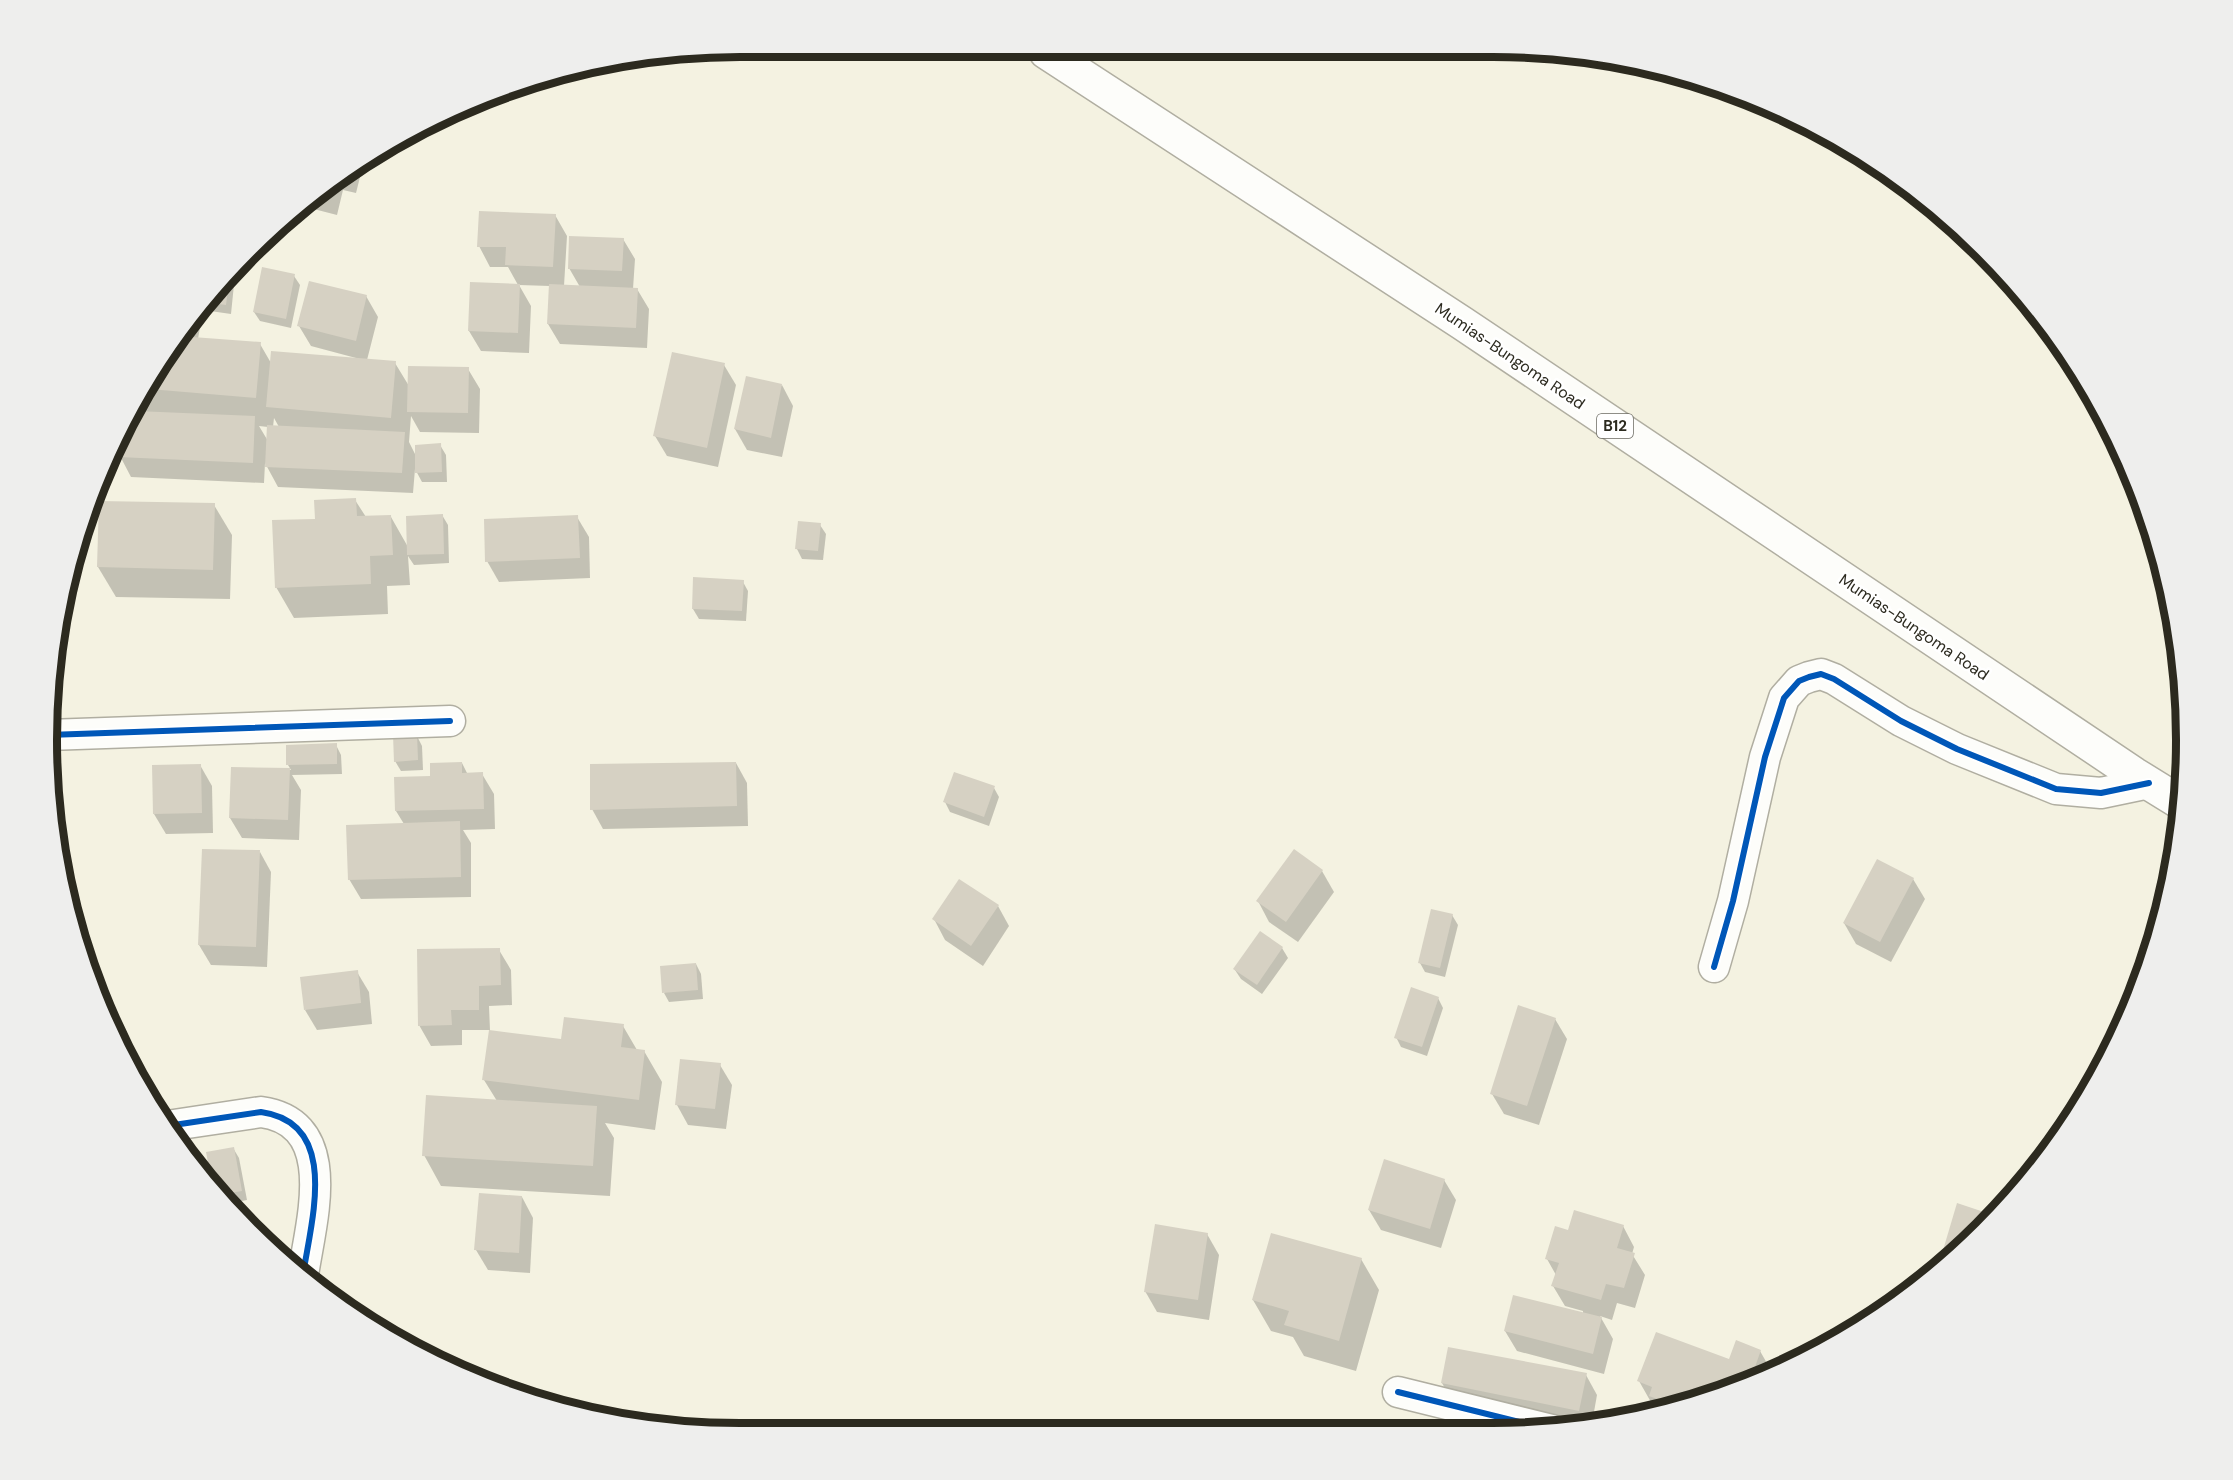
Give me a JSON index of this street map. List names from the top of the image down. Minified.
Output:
{"streets":{"highway":["Mumias-Bungoma Road","B12"]}}
